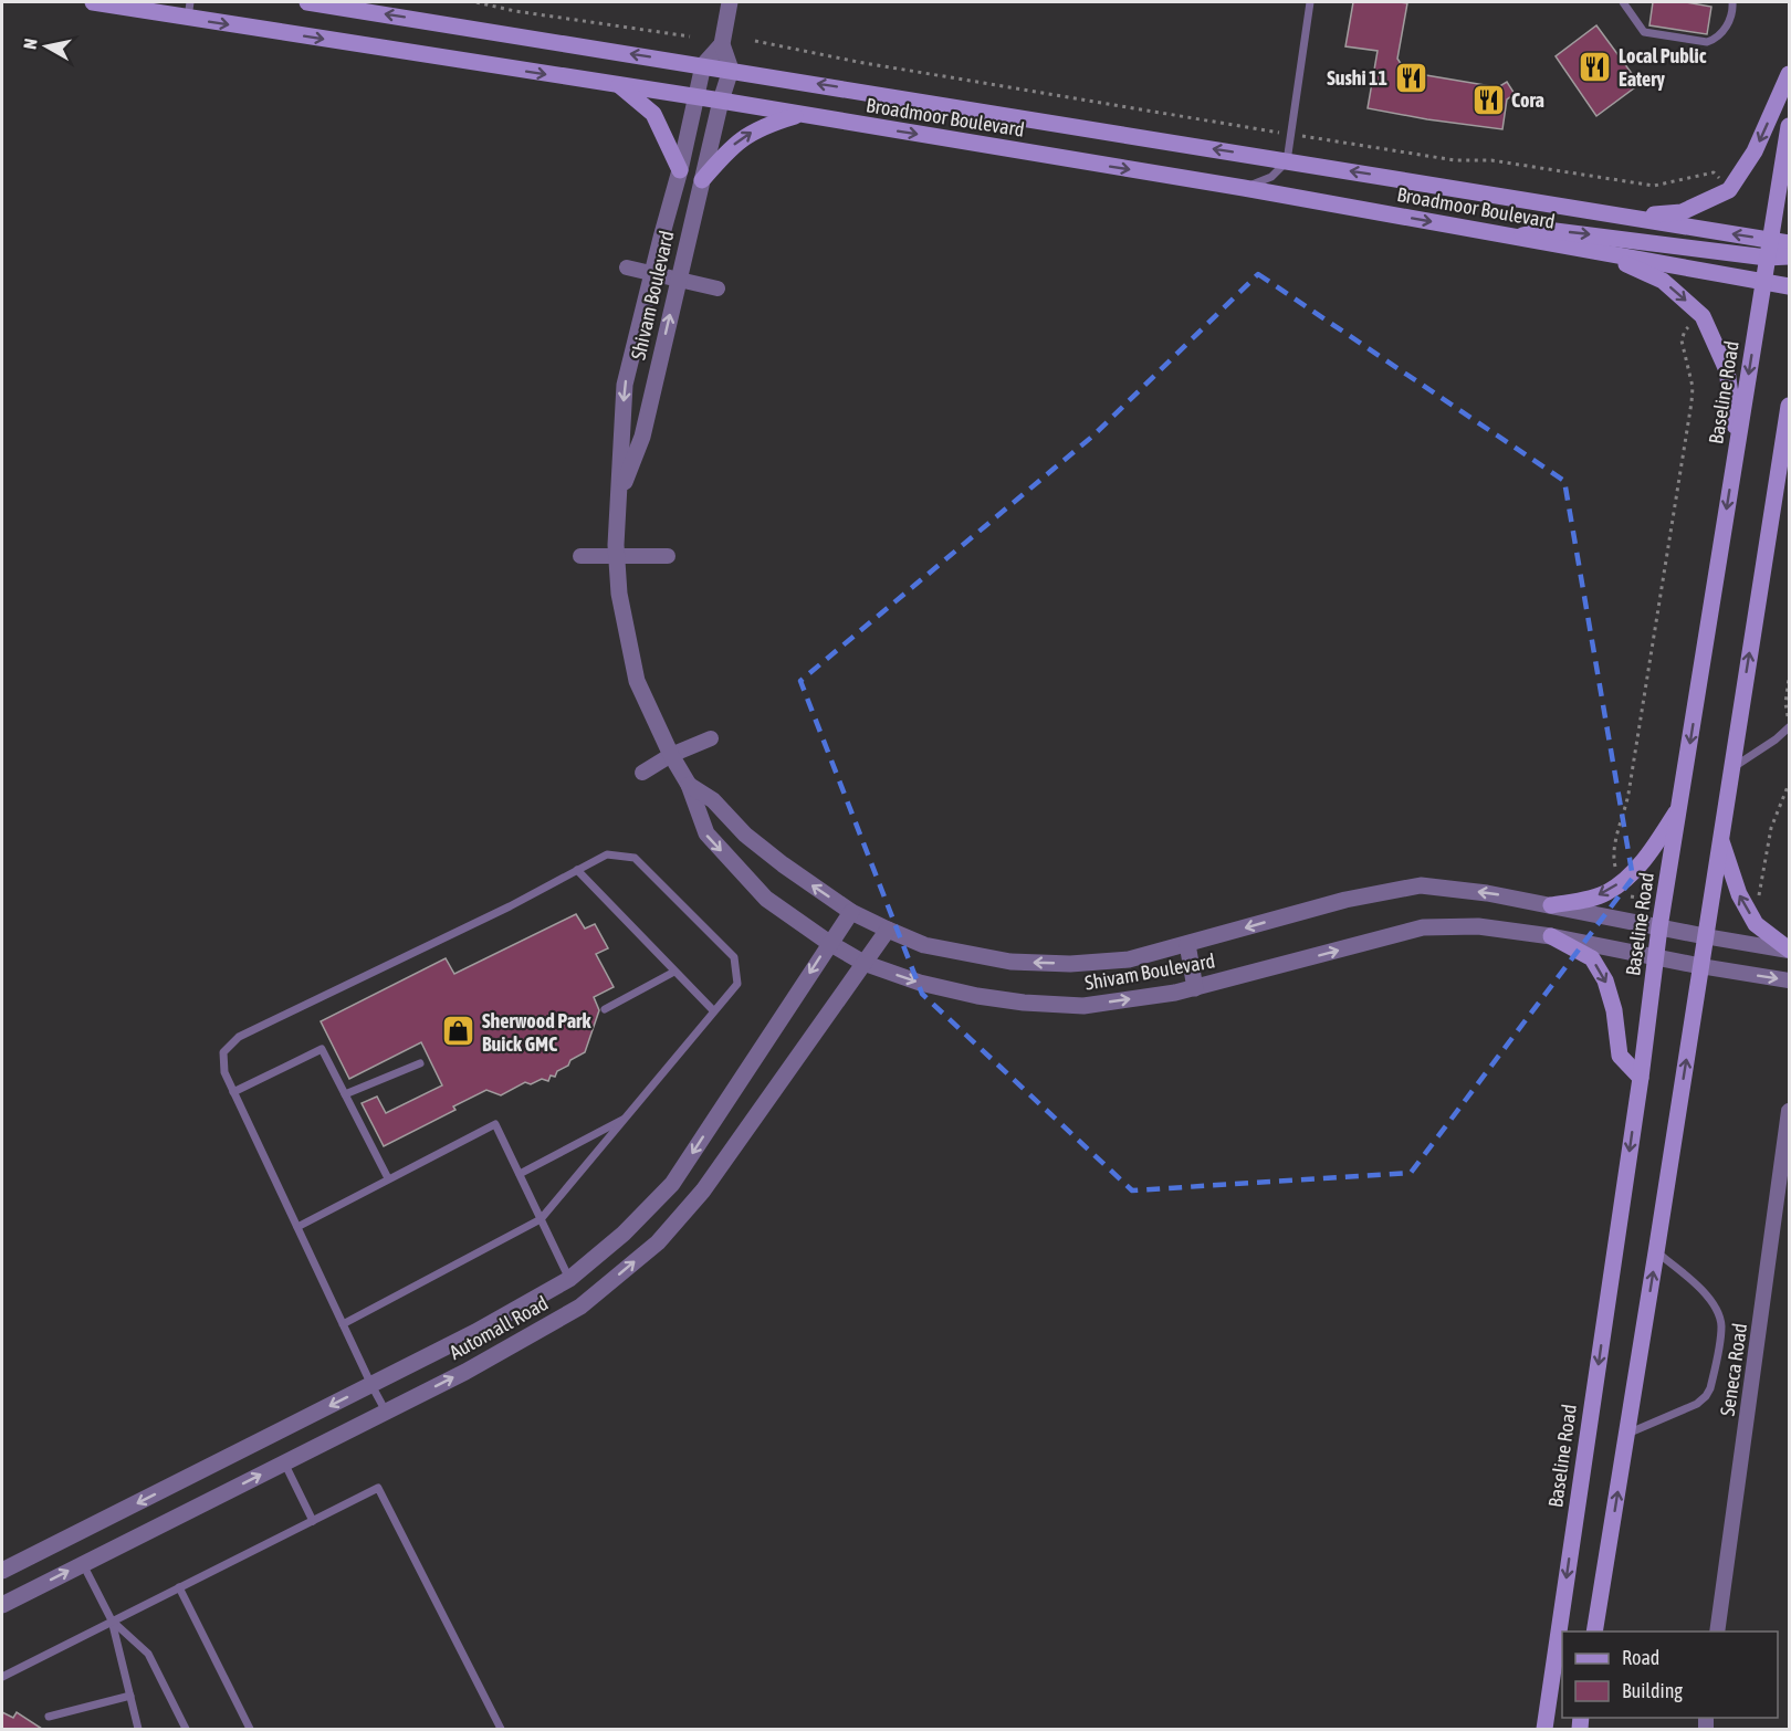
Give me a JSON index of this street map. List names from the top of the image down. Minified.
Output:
{"streets":{"main road":["Broadmoor Boulevard","Baseline Road"],"street":["Shivam Boulevard","Automall Road","Seneca Road"]},"crossings":[["Broadmoor Boulevard","Shivam Boulevard"],["Broadmoor Boulevard","Baseline Road"],["Shivam Boulevard","Baseline Road"],["Shivam Boulevard","Automall Road"]],"places":{"restaurant":["Local Public Eatery","Sushi 11","Cora"],"shop":["Sherwood Park Buick GMC"]},"legend":["Road","Building"],"north":"left"}
